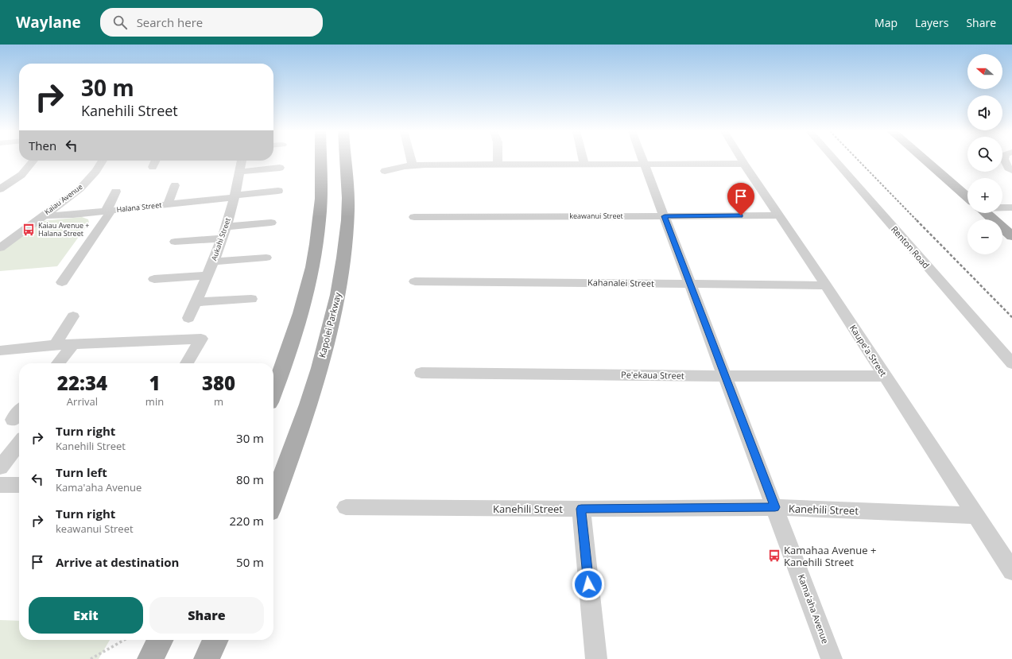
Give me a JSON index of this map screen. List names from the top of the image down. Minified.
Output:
{"streets":{"main road":["Kapolei Parkway"],"street":["Kaiau Avenue","Halana Street","keawanui Street","Aukahi Street","Renton Road","Kahanalei Street","Kaupe'a Street","Pe'ekaua Street","Kanehili Street","Kama'aha Avenue"]},"crossings":[["Kaiau Avenue","Halana Street"],["Halana Street","Aukahi Street"],["keawanui Street","Kaupe'a Street"],["keawanui Street","Kama'aha Avenue"],["Kahanalei Street","Kaupe'a Street"],["Kahanalei Street","Kama'aha Avenue"],["Kaupe'a Street","Pe'ekaua Street"],["Kaupe'a Street","Kanehili Street"],["Pe'ekaua Street","Kama'aha Avenue"],["Kanehili Street","Kama'aha Avenue"]],"places":{"bus stop":["Kaiau Avenue + Halana Street","Kamahaa Avenue + Kanehili Street"]},"north":"left","page":{"header":"Waylane","search":"Search here","nav":["Map","Layers","Share"],"map_buttons":["+","−"],"turn":["30 m","Kanehili Street"],"then":"Then","eta":["22:34","Arrival","1","min","380","m"],"list":[{"name":"Turn right","note":"Kanehili Street","value":"30 m"},{"name":"Turn left","note":"Kama'aha Avenue","value":"80 m"},{"name":"Turn right","note":"keawanui Street","value":"220 m"},{"name":"Arrive at destination","value":"50 m"}],"buttons":["Exit","Share"]}}
